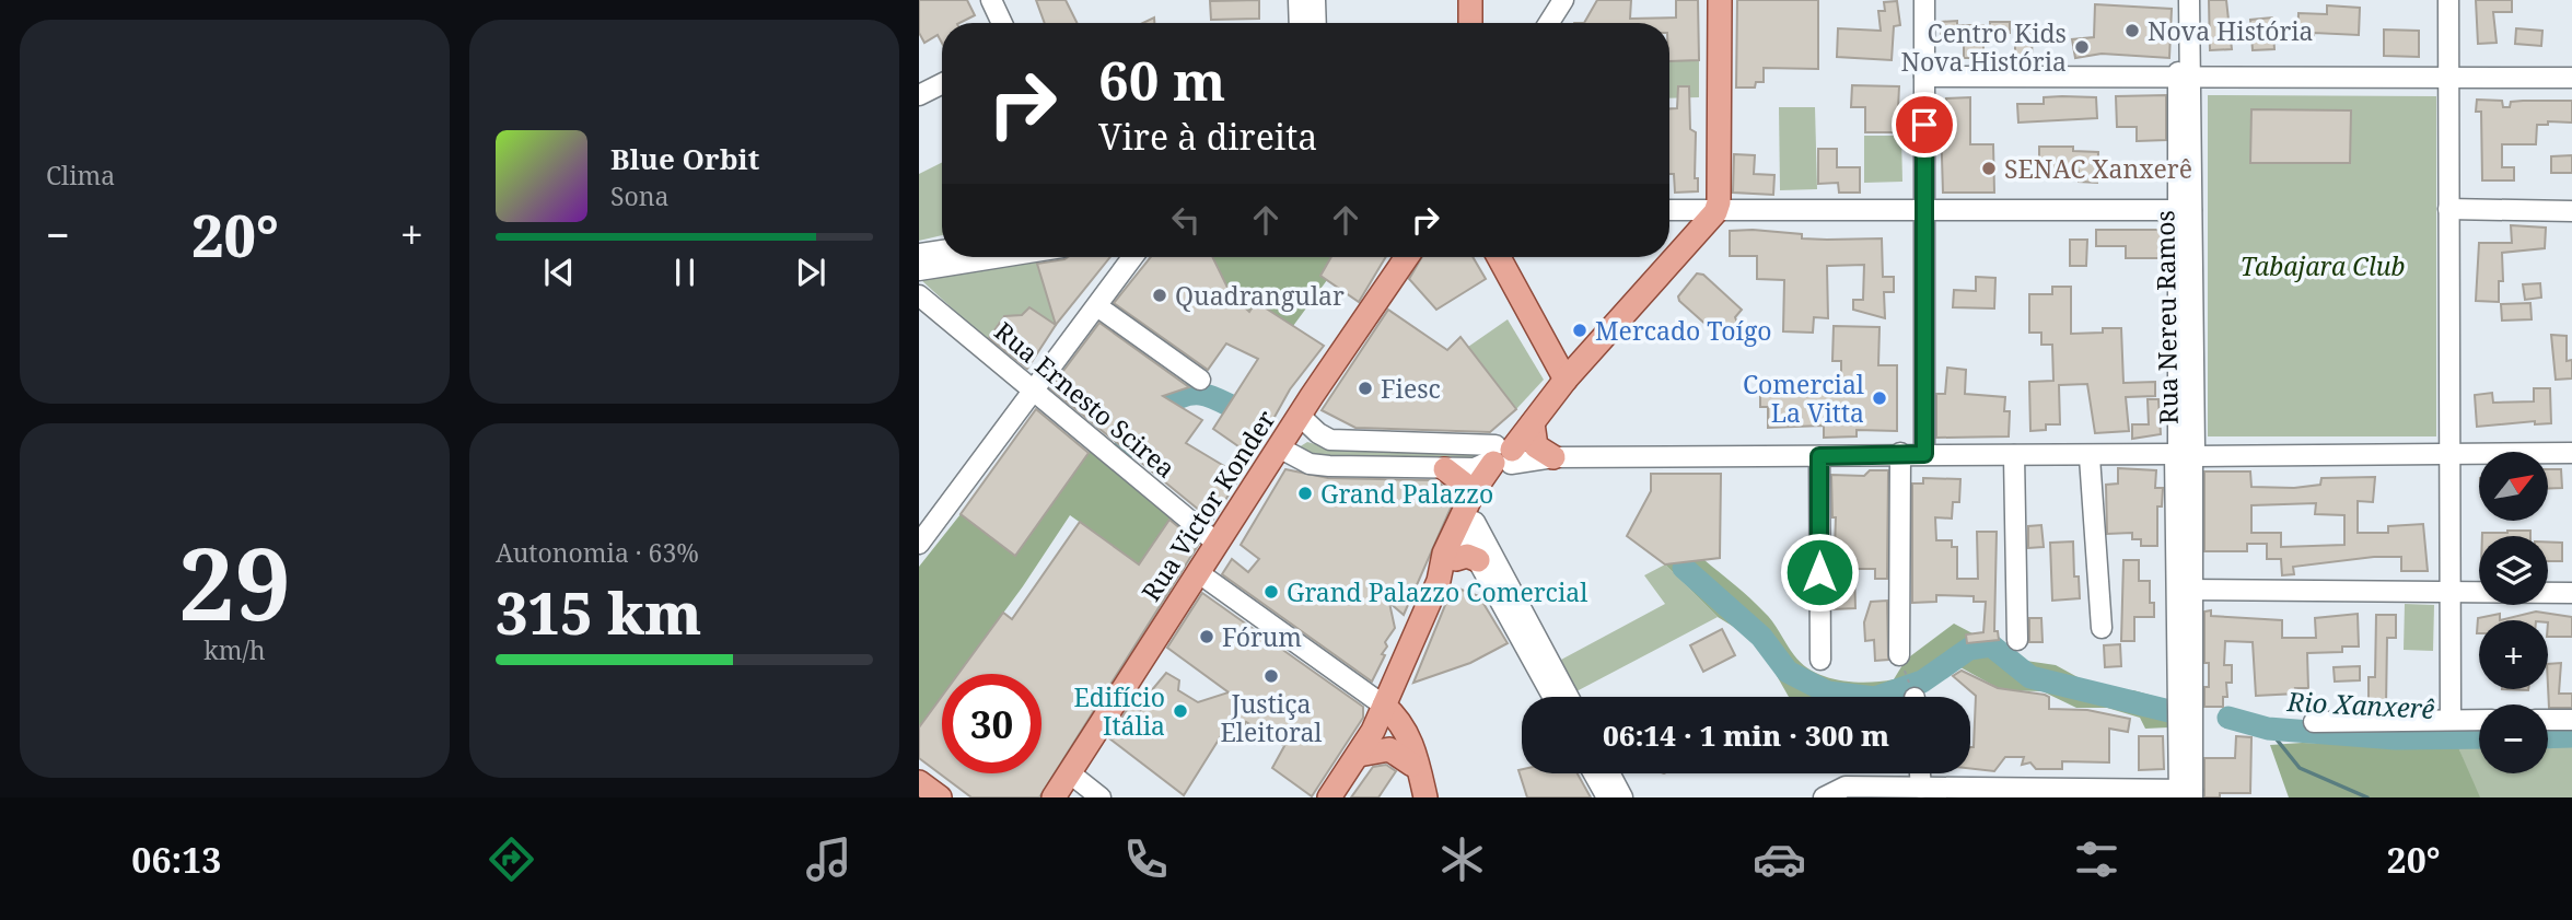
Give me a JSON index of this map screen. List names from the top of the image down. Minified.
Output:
{"streets":{"main road":["Rua Victor Konder"],"street":["Rua Nereu Ramos","Rua Ernesto Scirea"]},"crossings":[["Rua Ernesto Scirea","Rua Victor Konder"]],"water":["Rio Xanxerê"],"parks":["Tabajara Club"],"places":["Nova História","Centro Kids Nova História","SENAC Xanxerê","Quadrangular","Mercado Toígo","Fiesc","Comercial La Vitta","Grand Palazzo","Grand Palazzo Comercial","Fórum","Justiça Eleitoral","Edifício Itália"],"north":"top right","page":{"tile":["Clima",["29","km/h"],["Autonomia · 63%","315 km"]],"turn":["60 m","Vire à direita"],"song":["Blue Orbit","Sona"],"heat":["−","20°","+"],"map_buttons":["+","−"],"limit":"30","trip":"06:14 · 1 min · 300 m","tabs":["06:13","20°"]}}
